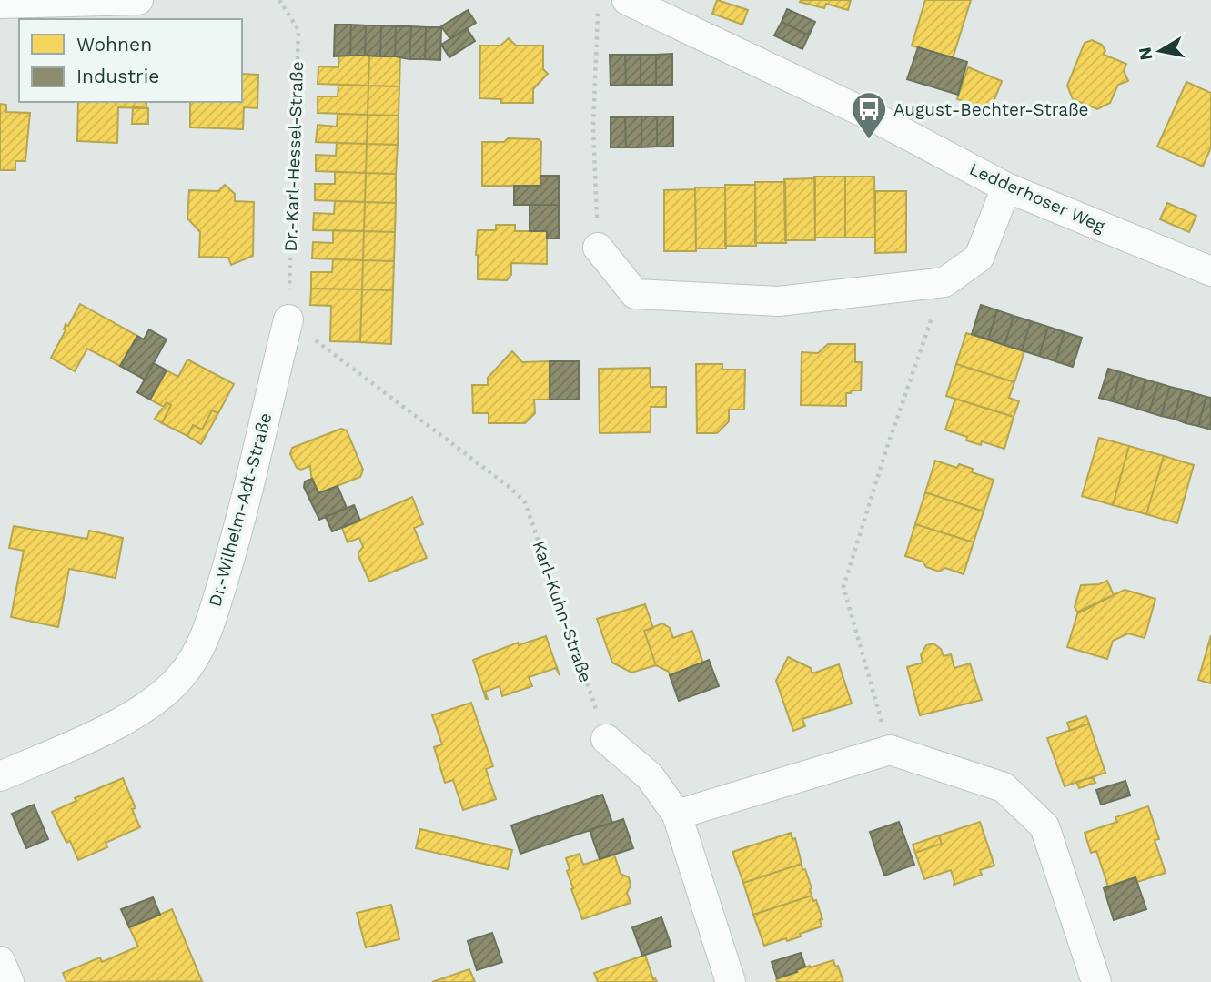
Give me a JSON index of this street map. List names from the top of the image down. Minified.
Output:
{"streets":{"street":["Ledderhoser Weg","Dr.-Wilhelm-Adt-Straße"],"path":["Dr.-Karl-Hessel-Straße","Karl-Kuhn-Straße"]},"crossings":[["Dr.-Karl-Hessel-Straße","Dr.-Wilhelm-Adt-Straße"],["Dr.-Karl-Hessel-Straße","Karl-Kuhn-Straße"],["Dr.-Wilhelm-Adt-Straße","Karl-Kuhn-Straße"]],"places":{"bus stop":["August-Bechter-Straße"]},"legend":["Wohnen","Industrie"],"north":"left"}
